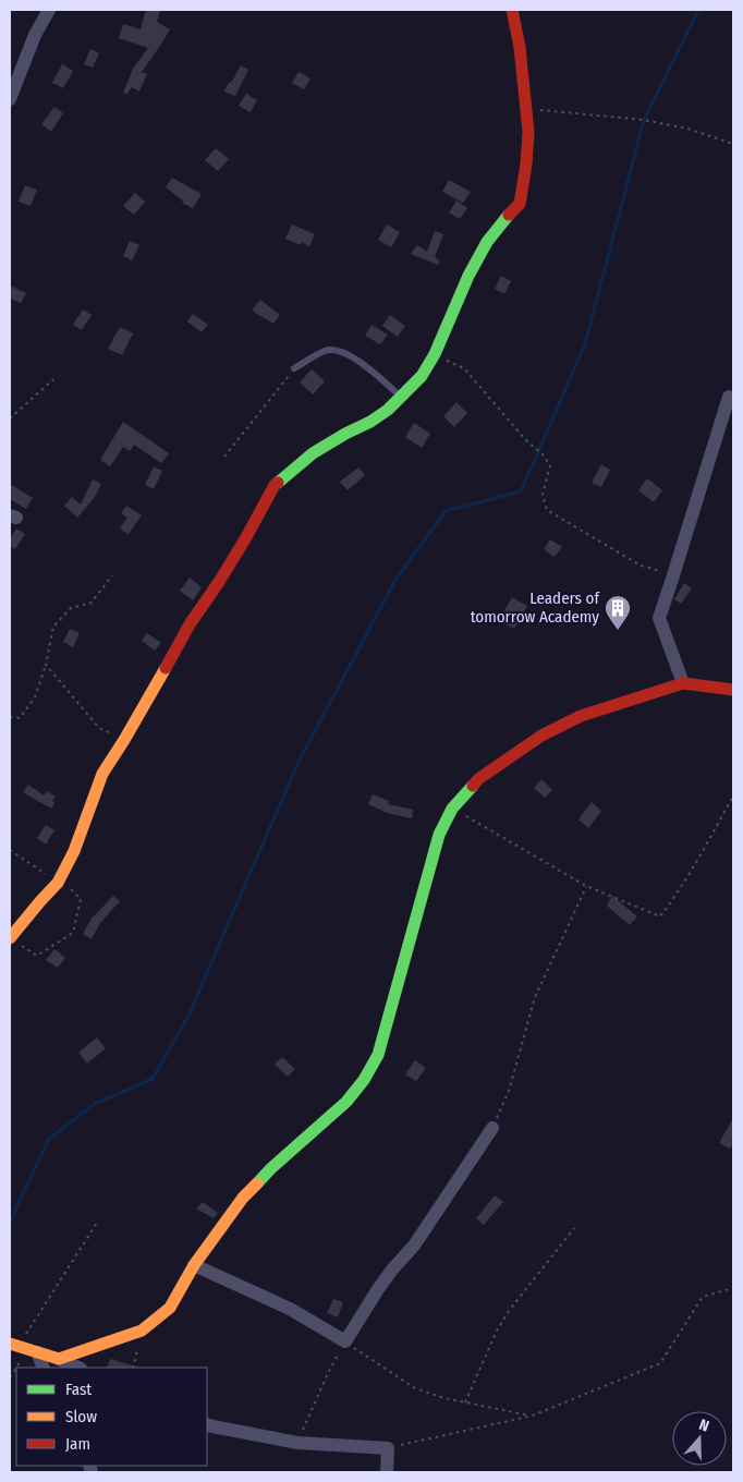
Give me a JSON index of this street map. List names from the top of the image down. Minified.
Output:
{"places":{"building":["Leaders of tomorrow Academy"]},"legend":["Fast","Slow","Jam"],"north":"top"}
